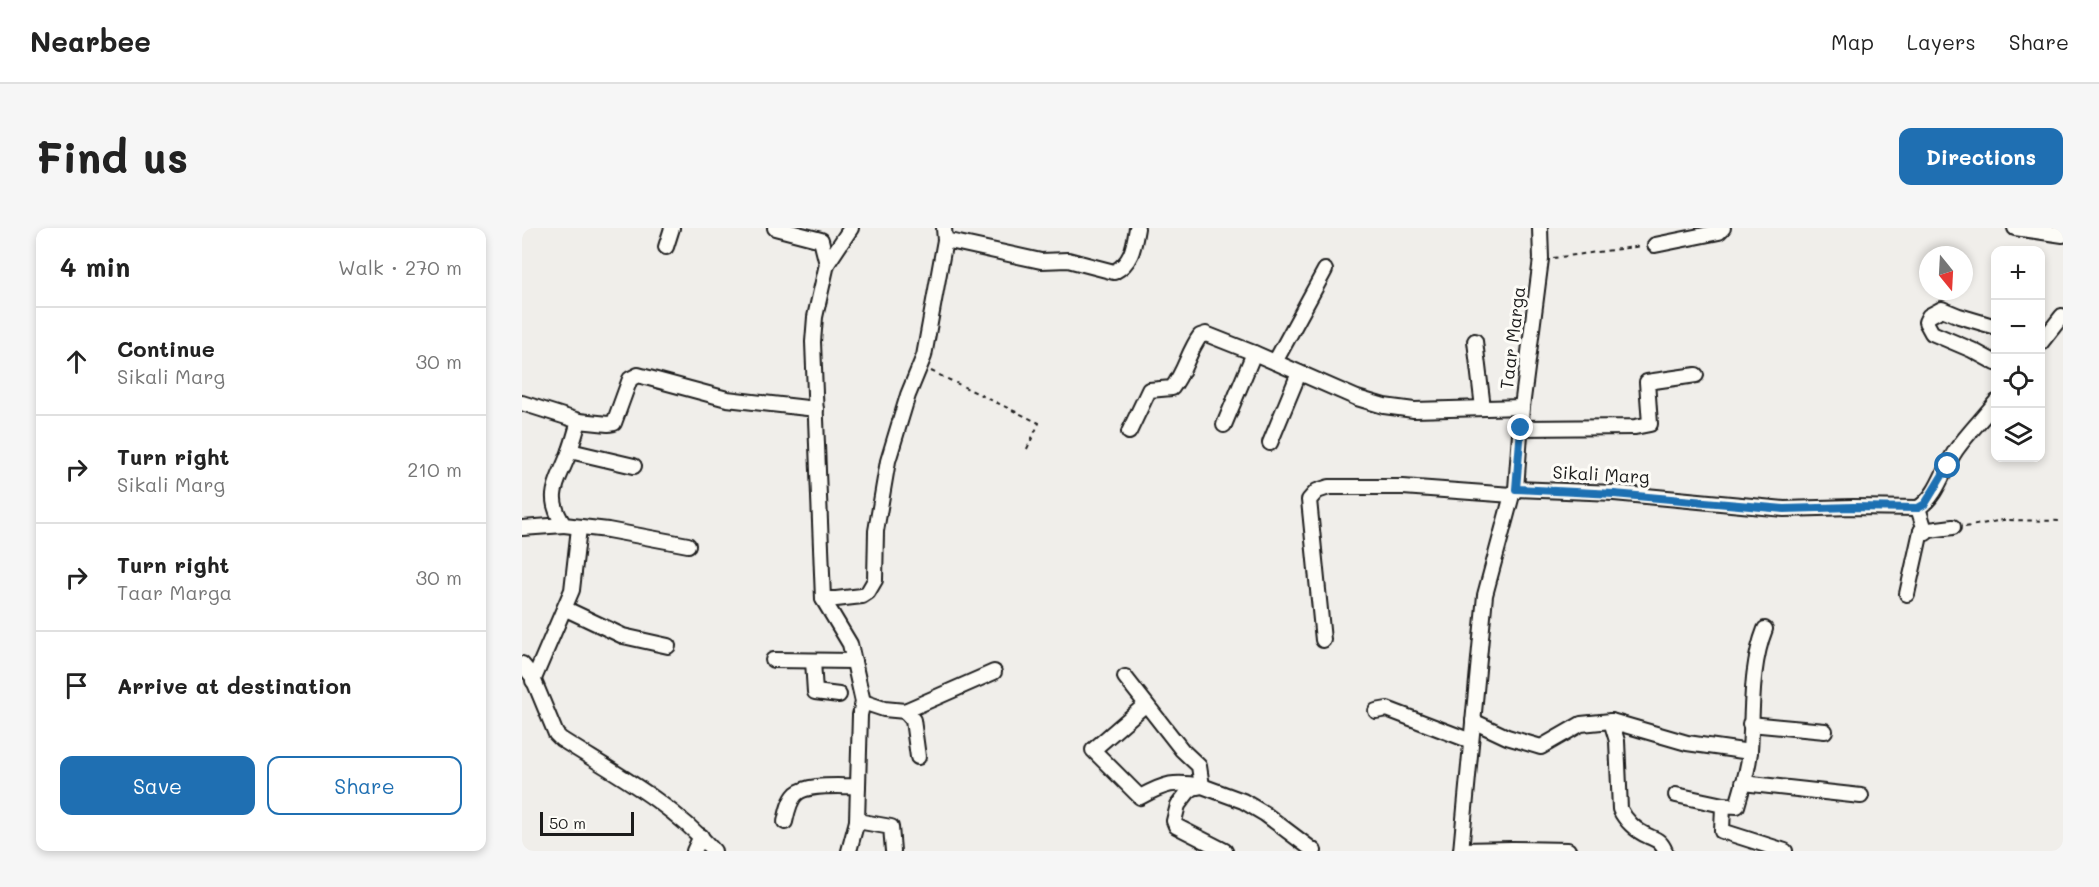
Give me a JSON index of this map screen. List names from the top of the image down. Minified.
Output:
{"streets":{"street":["Taar Marga","Sikali Marg"]},"crossings":[["Taar Marga","Sikali Marg"]],"scale_bar":"50 m","north":"bottom","page":{"header":"Nearbee","nav":["Map","Layers","Share"],"buttons":["Directions",["Save","Share"]],"title":"Find us","heading":["4 min","Walk · 270 m"],"map_buttons":["+","−"],"list":[["Continue","Sikali Marg","30 m"],["Turn right","Sikali Marg","210 m"],["Turn right","Taar Marga","30 m"],"Arrive at destination"],"scale":"50 m"}}
